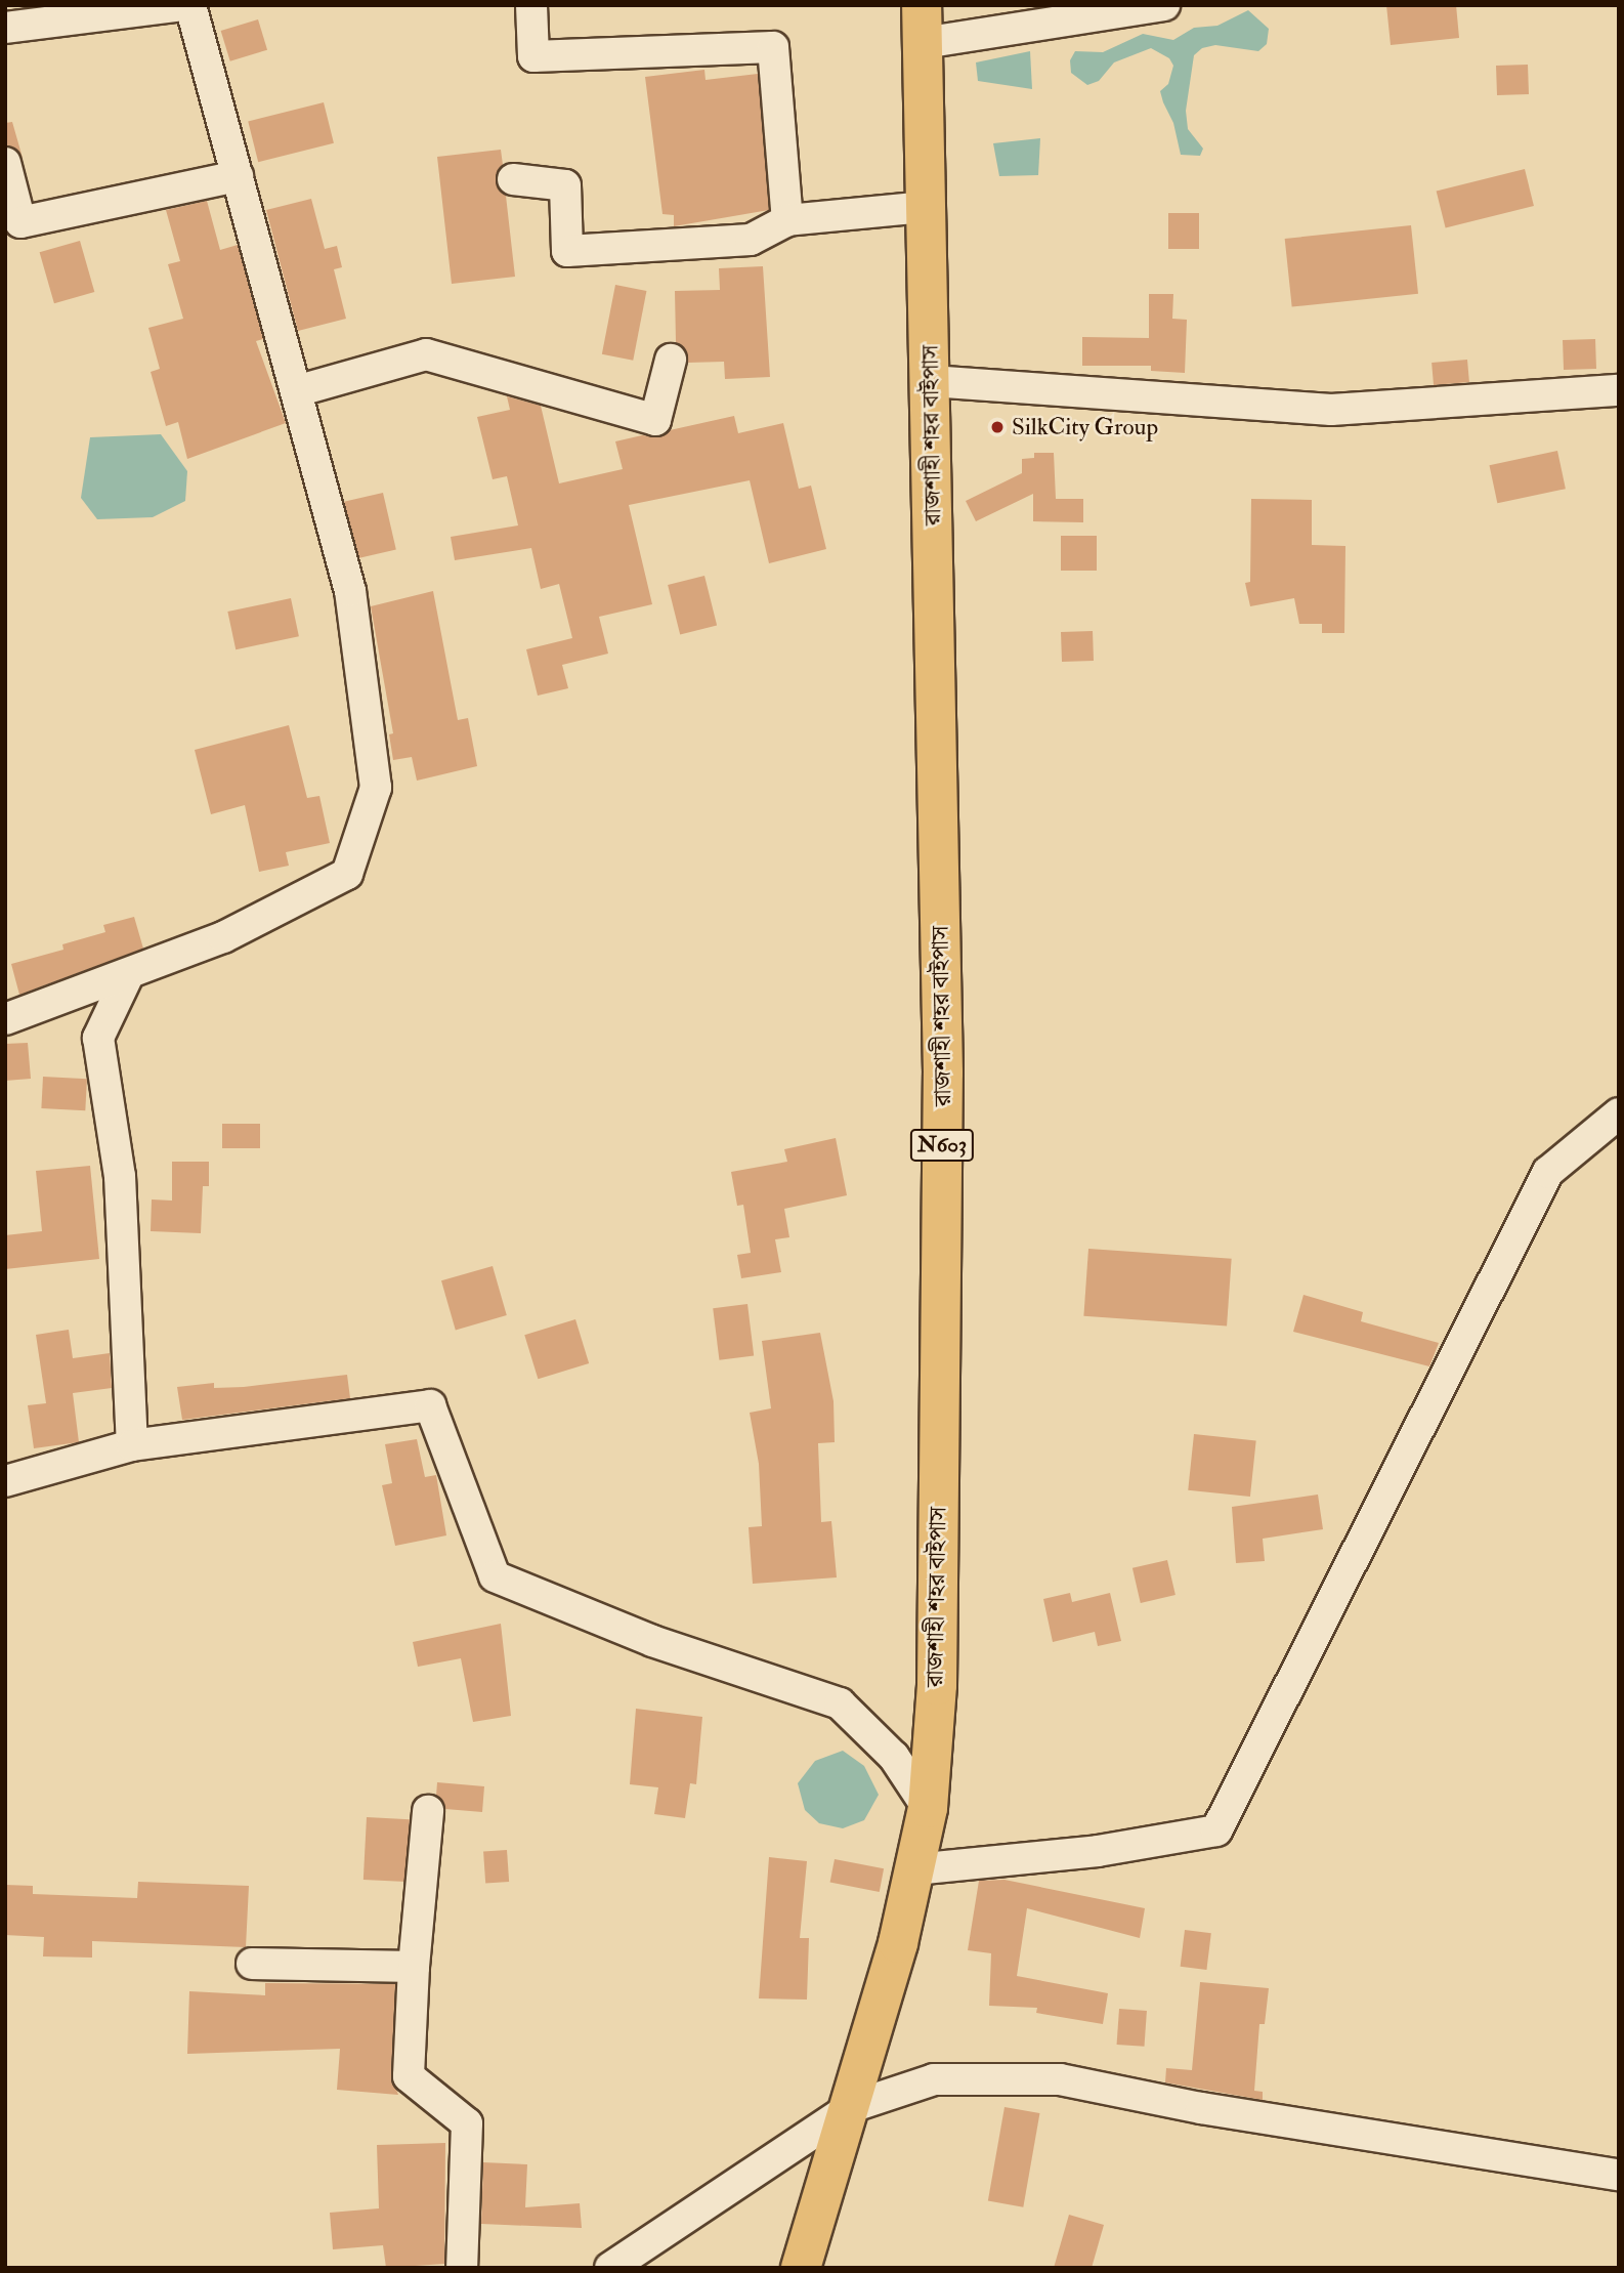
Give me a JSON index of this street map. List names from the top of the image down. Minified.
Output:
{"streets":{"highway":["রাজশাহী শহর বাইপাস","N603"]},"places":["SilkCity Group"]}
